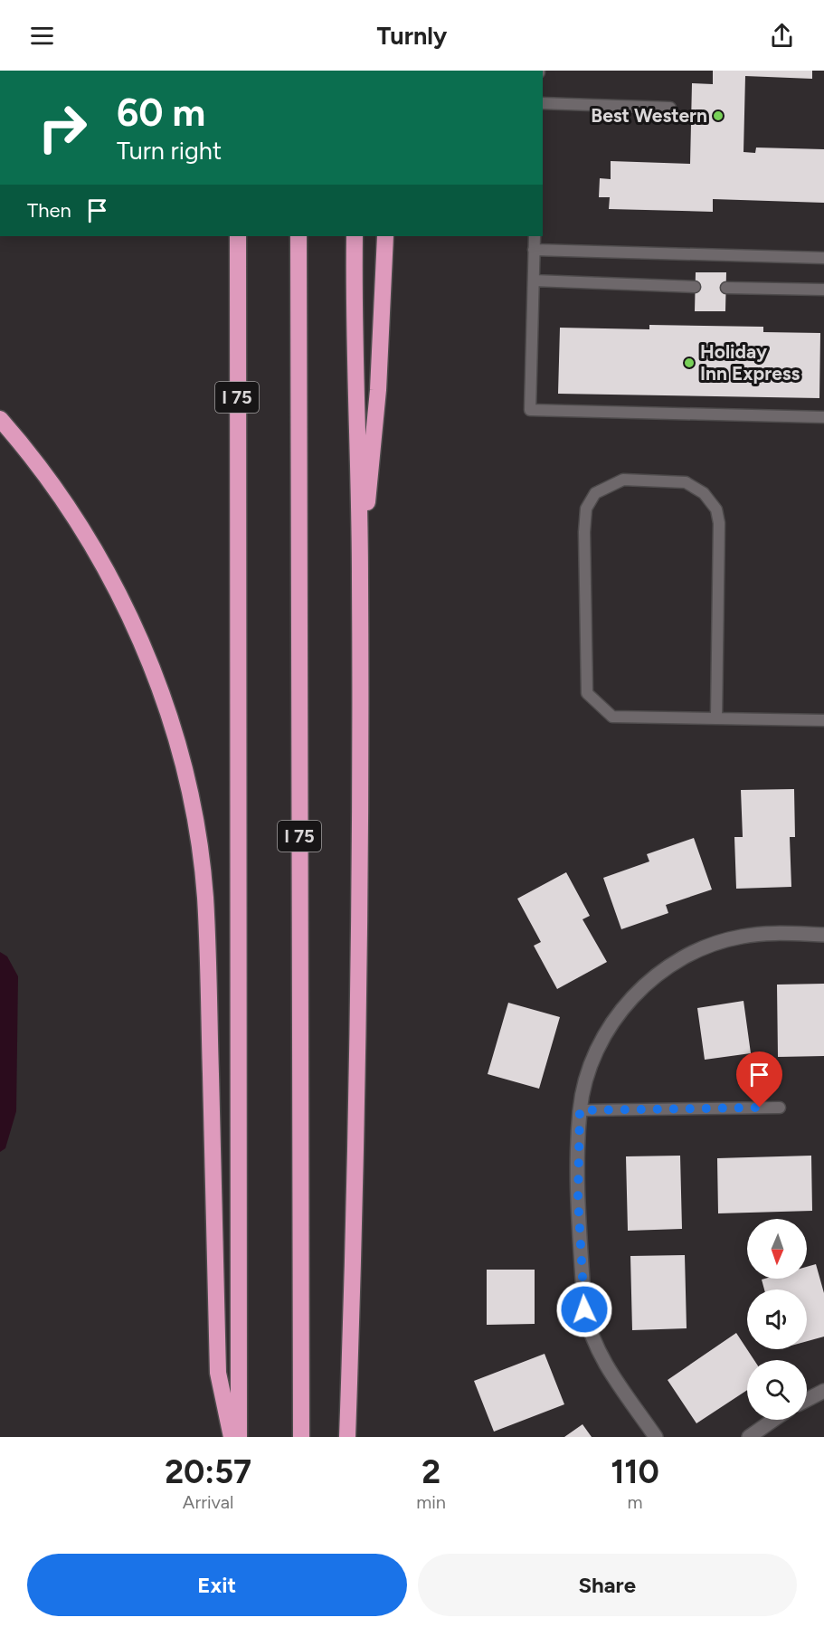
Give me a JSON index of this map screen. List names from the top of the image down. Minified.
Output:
{"streets":{"highway":["I 75"]},"places":["Best Western","Holiday Inn Express"],"north":"bottom","page":{"header":"Turnly","turn":["60 m","Turn right"],"then":"Then","eta":["20:57","Arrival","2","min","110","m"],"buttons":["Exit","Share"]}}
